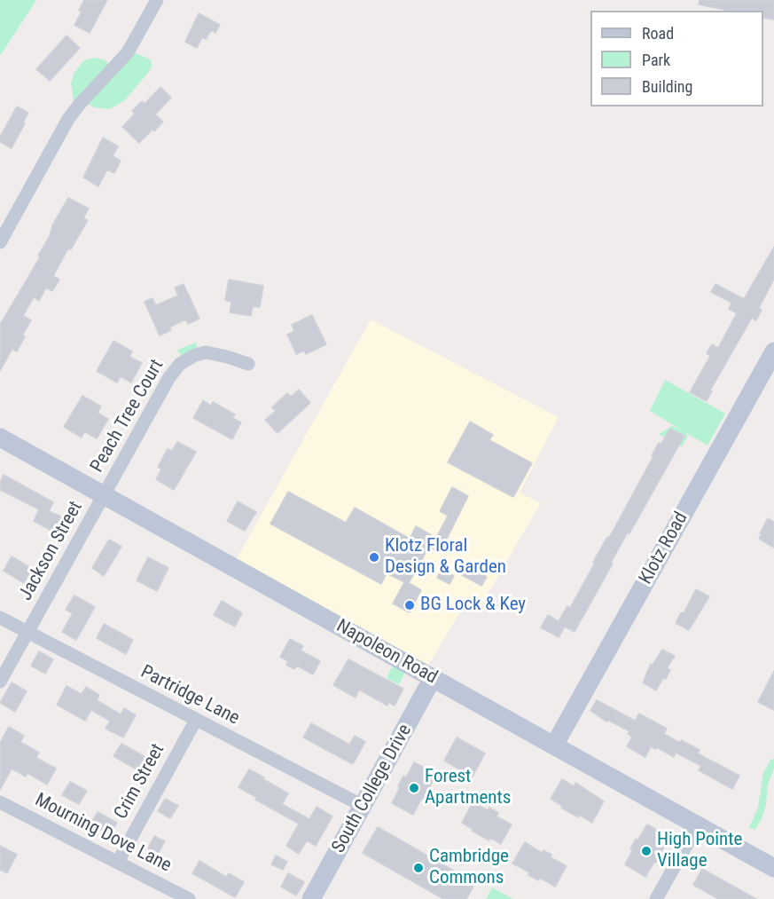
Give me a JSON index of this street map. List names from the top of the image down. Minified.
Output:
{"streets":{"main road":["Klotz Road","Napoleon Road","South College Drive"],"street":["Peach Tree Court","Jackson Street","Partridge Lane","Crim Street","Mourning Dove Lane"]},"crossings":[["Peach Tree Court","Jackson Street"],["Peach Tree Court","Napoleon Road"],["Klotz Road","Napoleon Road"],["Jackson Street","Napoleon Road"],["Jackson Street","Partridge Lane"],["Napoleon Road","South College Drive"],["Partridge Lane","Crim Street"],["Partridge Lane","South College Drive"],["Crim Street","Mourning Dove Lane"]],"places":["Klotz Floral Design & Garden","BG Lock & Key","Forest Apartments","High Pointe Village","Cambridge Commons"],"legend":["Road","Park","Building"]}
